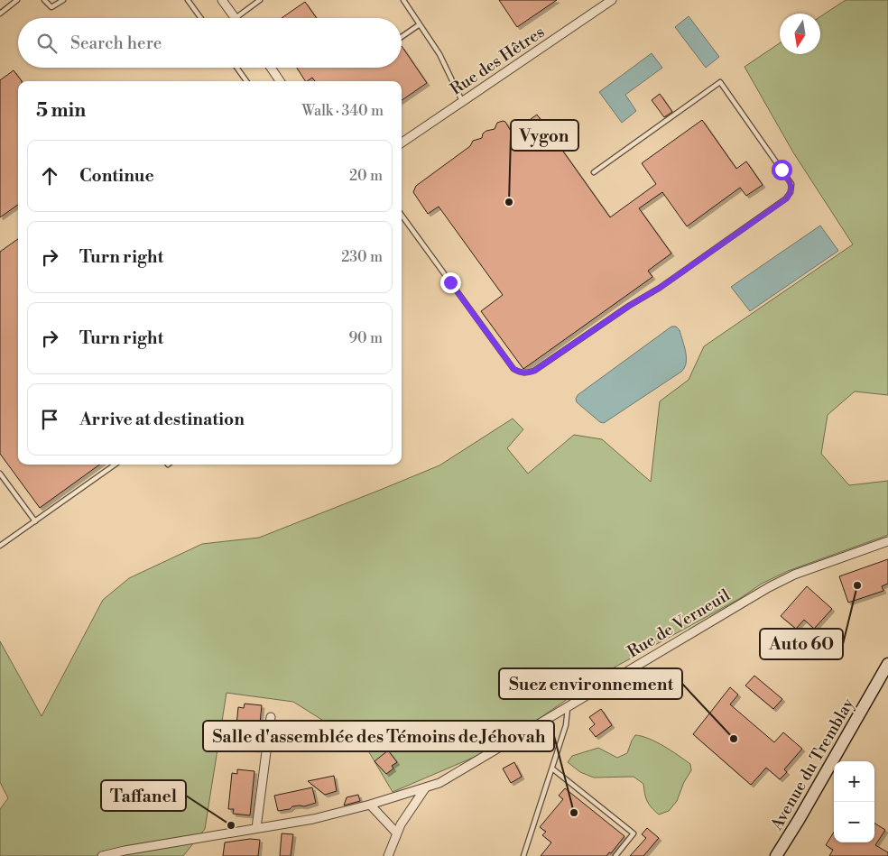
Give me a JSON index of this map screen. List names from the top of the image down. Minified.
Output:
{"streets":{"main road":["Avenue du Tremblay"],"street":["Rue des Hêtres","Rue de Verneuil"]},"places":["Vygon","Auto 60","Suez environnement","Salle d'assemblée des Témoins de Jéhovah","Taffanel"],"north":"bottom","page":{"search":"Search here","heading":["5 min","Walk · 340 m"],"list":[["Continue","20 m"],["Turn right","230 m"],["Turn right","90 m"],"Arrive at destination"],"map_buttons":["+","−"]}}
